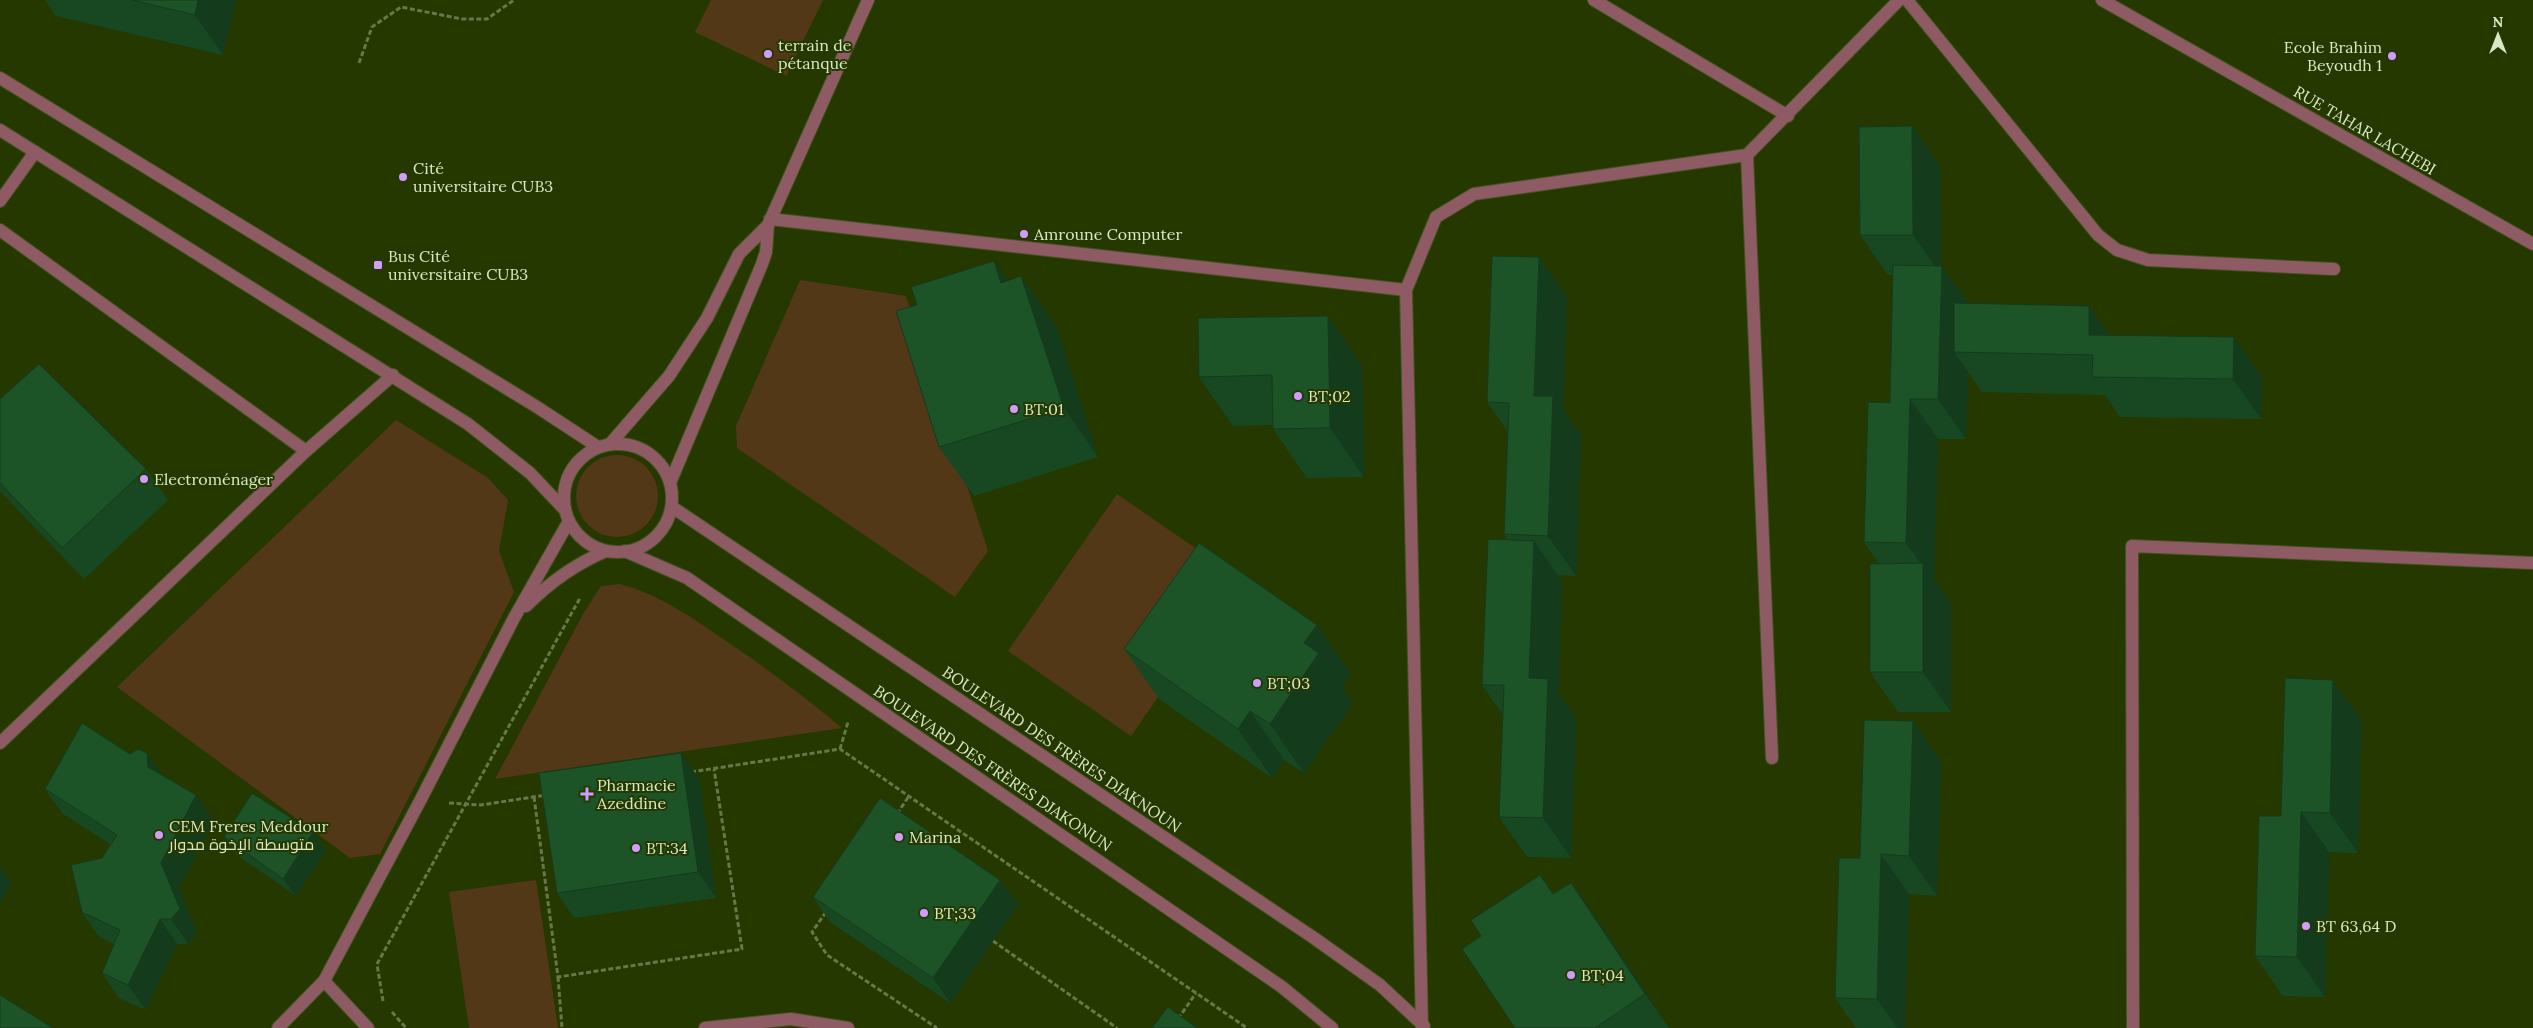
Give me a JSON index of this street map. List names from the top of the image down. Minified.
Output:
{"streets":{"street":["RUE TAHAR LACHEBI","BOULEVARD DES FRÈRES DJAKNOUN","BOULEVARD DES FRÈRES DJAKONUN"]},"crossings":[["BOULEVARD DES FRÈRES DJAKNOUN","BOULEVARD DES FRÈRES DJAKONUN"]],"places":{"other":["terrain de pétanque","Ecole Brahim Beyoudh 1","Cité universitaire CUB3","Amroune Computer","BT;02","BT:01","Electroménager","BT;03","CEM Freres Meddour متوسطة الإخوة مدوار","Marina","BT:34","BT;33","BT 63,64 D","BT;04"],"transit":["Bus Cité universitaire CUB3"],"health":["Pharmacie Azeddine"]},"north":"top"}
